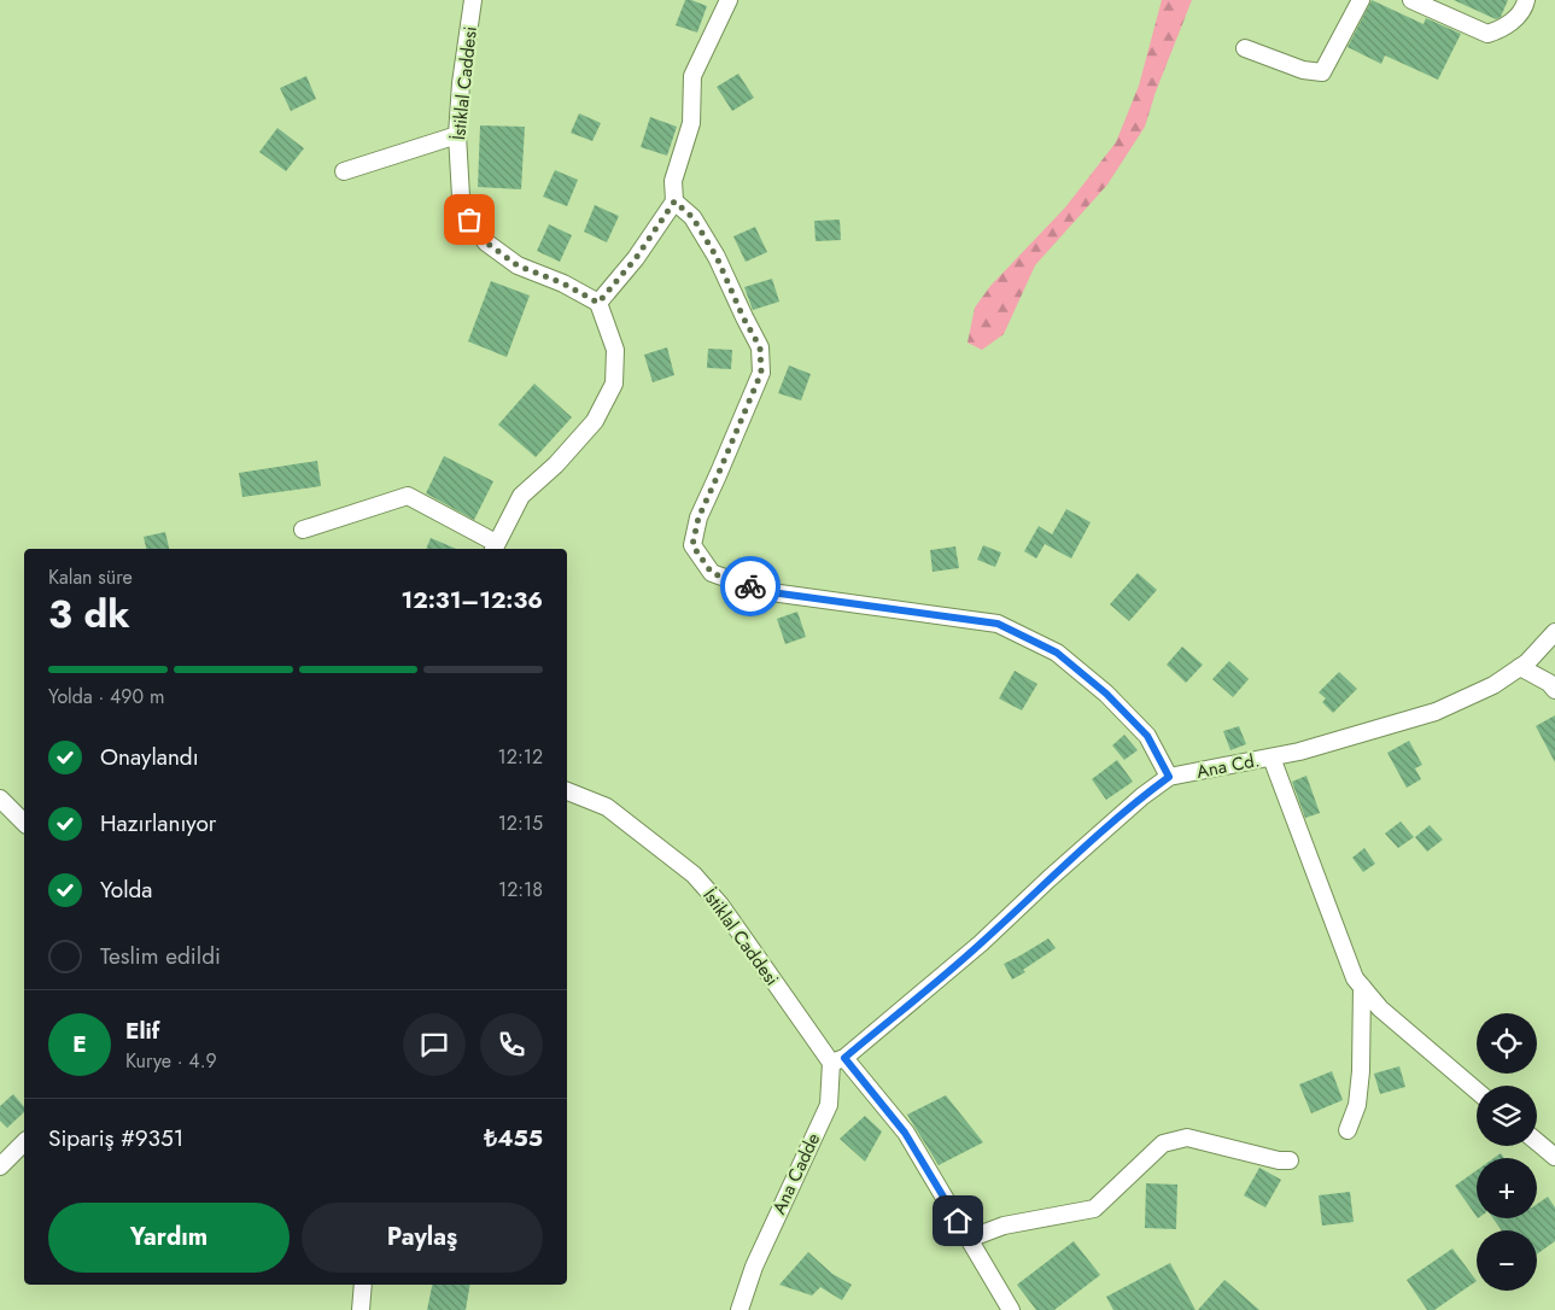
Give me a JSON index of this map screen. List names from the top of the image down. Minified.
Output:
{"streets":{"street":["İstiklal Caddesi","Ana Cd.","Ana Cadde"]},"crossings":[["İstiklal Caddesi","Ana Cd."],["İstiklal Caddesi","Ana Cadde"],["Ana Cd.","Ana Cadde"]],"page":{"heading":["3 dk","Kalan süre","12:31–12:36"],"panel":["Elif","Kurye · 4.9","Sipariş #9351","₺455"],"bar":"Yolda · 490 m","list":[["Onaylandı","12:12"],["Hazırlanıyor","12:15"],["Yolda","12:18"],"Teslim edildi"],"map_buttons":["+","−"],"round":"E","buttons":["Yardım","Paylaş"]}}
